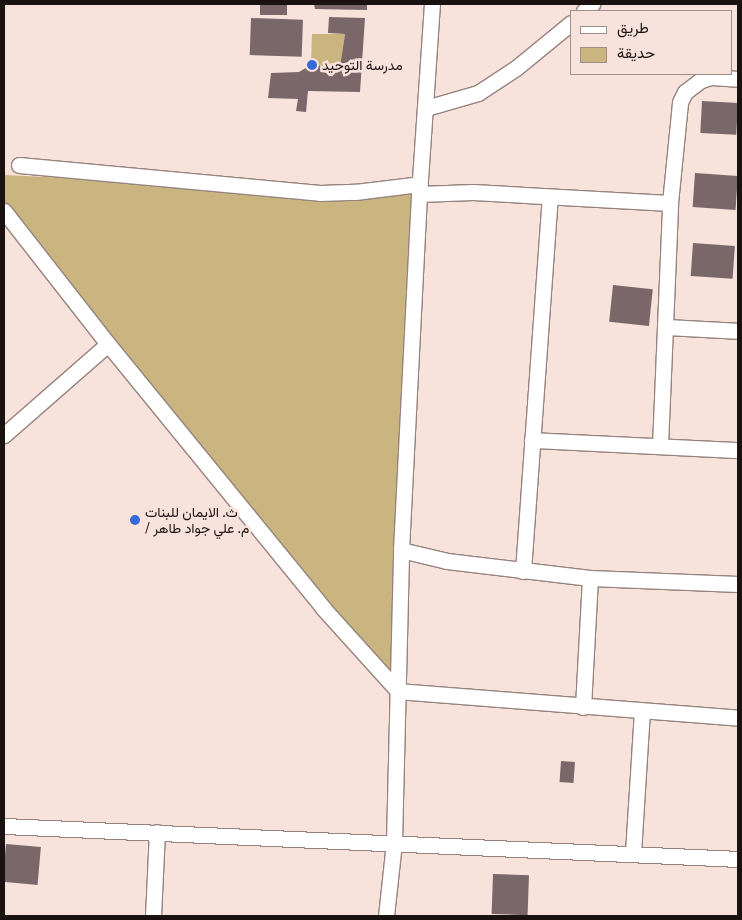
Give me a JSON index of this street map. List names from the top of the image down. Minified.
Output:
{"places":["مدرسة التوحيد","ث. الايمان للبنات / م. علي جواد طاهر"],"legend":["طريق","حديقة"]}
